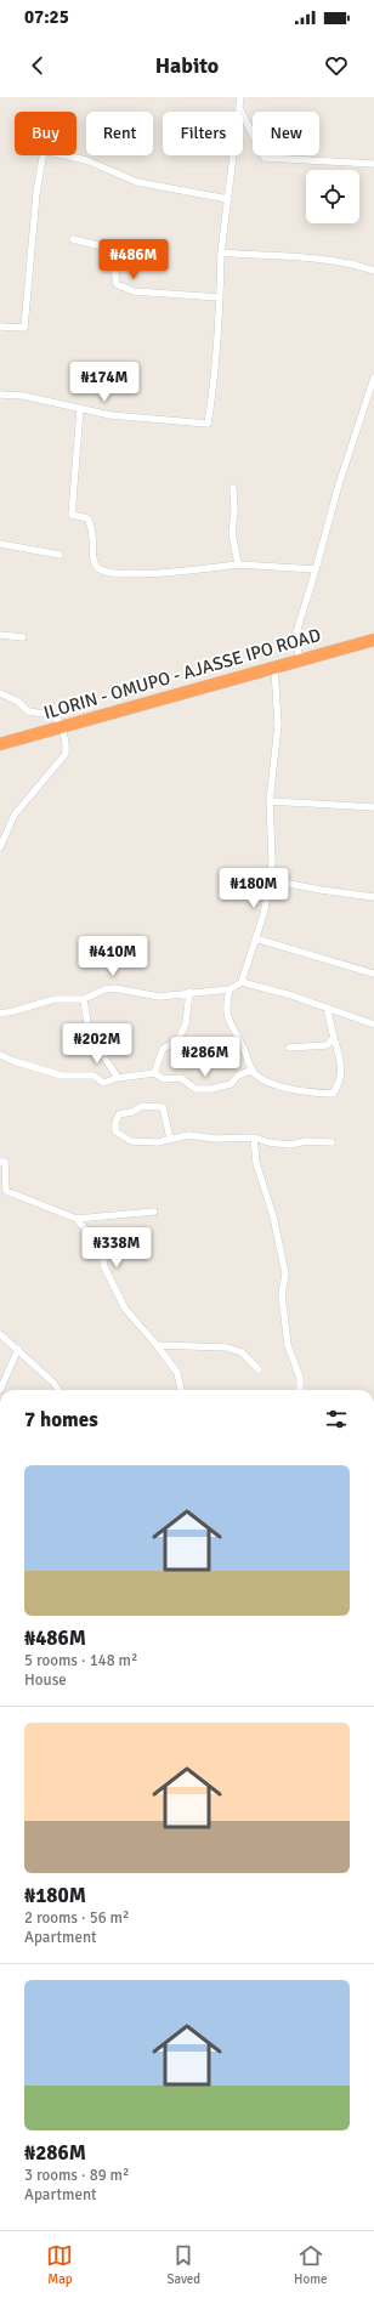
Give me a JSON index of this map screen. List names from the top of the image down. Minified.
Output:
{"streets":{"highway":["ILORIN - OMUPO - AJASSE IPO ROAD"]},"page":{"status":"07:25","header":"Habito","chip":["Buy","Rent","Filters","New"],"price":["₦486M","₦174M","₦180M","₦410M","₦202M","₦286M","₦338M"],"heading":"7 homes","list":[{"name":"₦486M","note":"5 rooms · 148 m² · House"},{"name":"₦180M","note":"2 rooms · 56 m² · Apartment"},{"name":"₦286M","note":"3 rooms · 89 m² · Apartment"}],"tabs":["Map","Saved","Home"]}}
